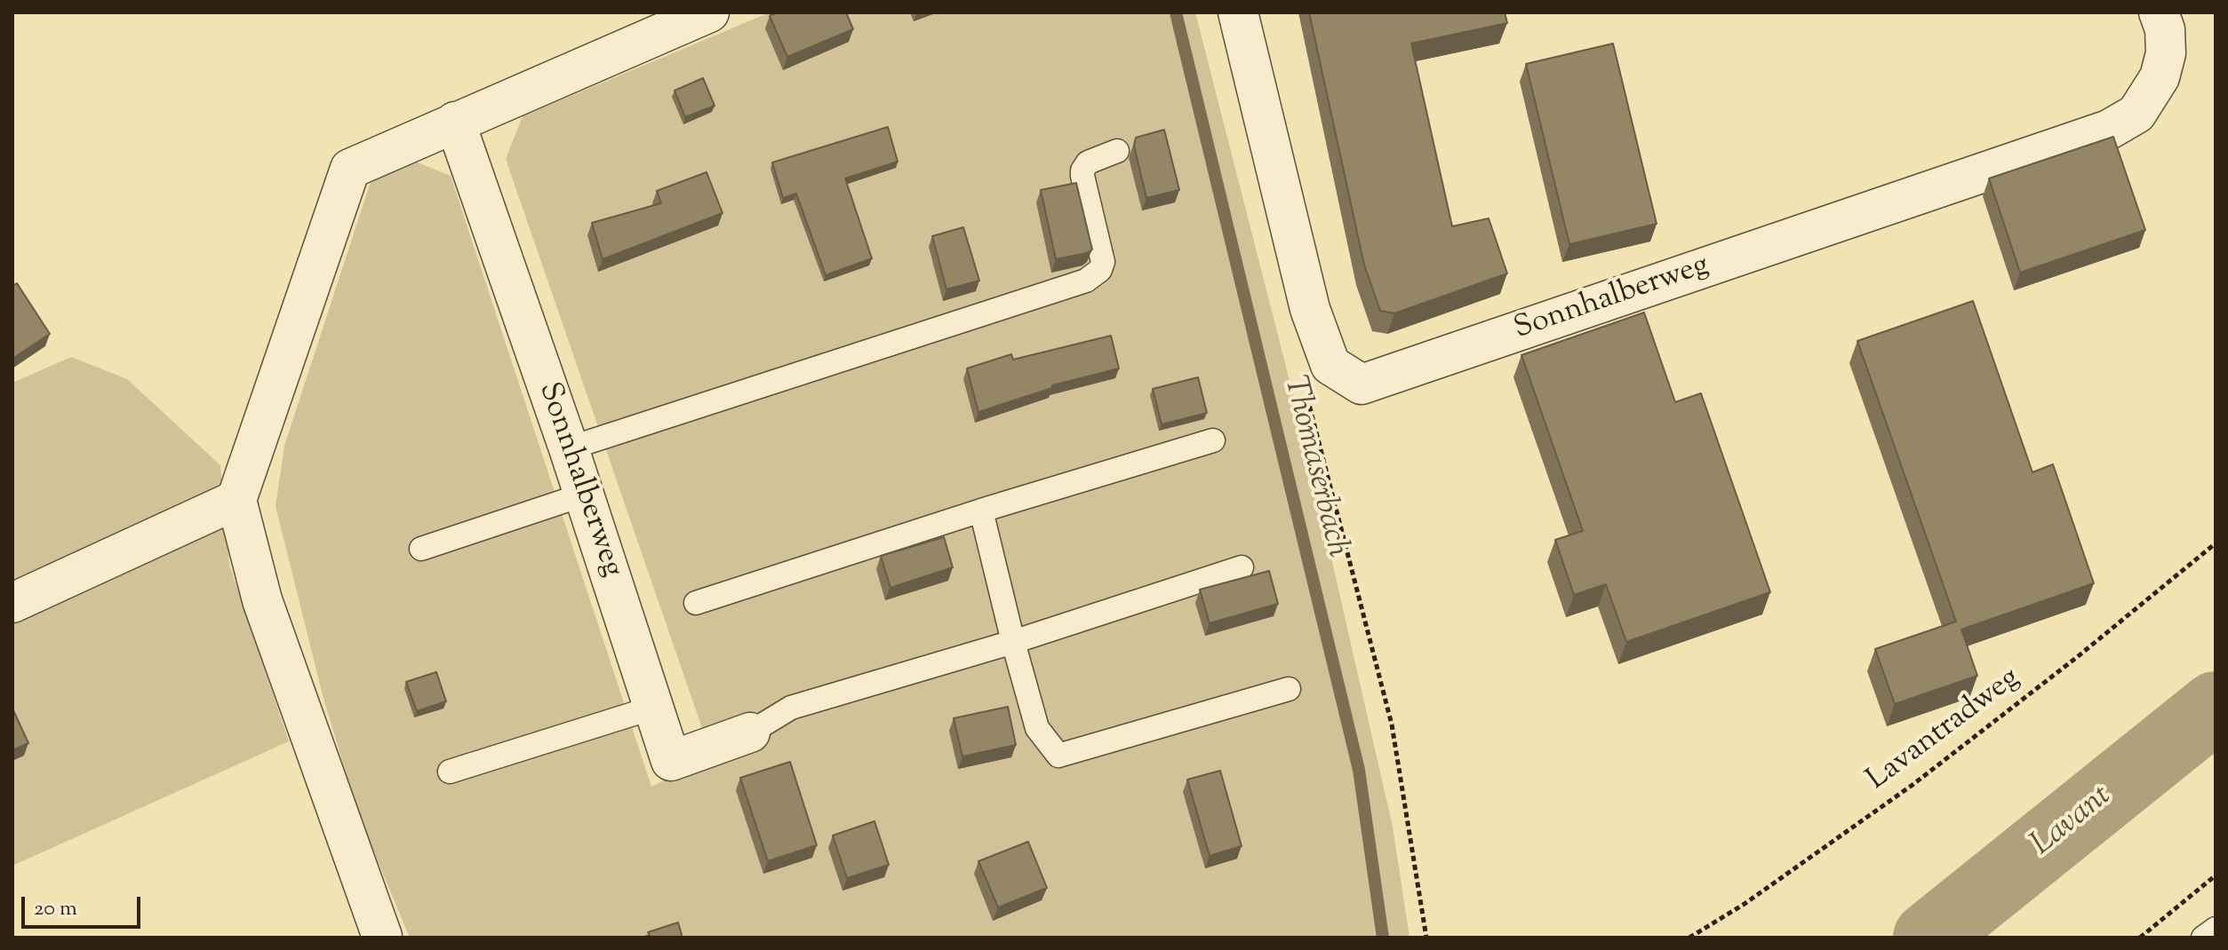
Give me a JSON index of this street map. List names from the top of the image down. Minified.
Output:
{"streets":{"street":["Sonnhalberweg"],"path":["Lavantradweg"]},"water":["Thomaserbach","Lavant"],"scale_bar":"20 m"}
